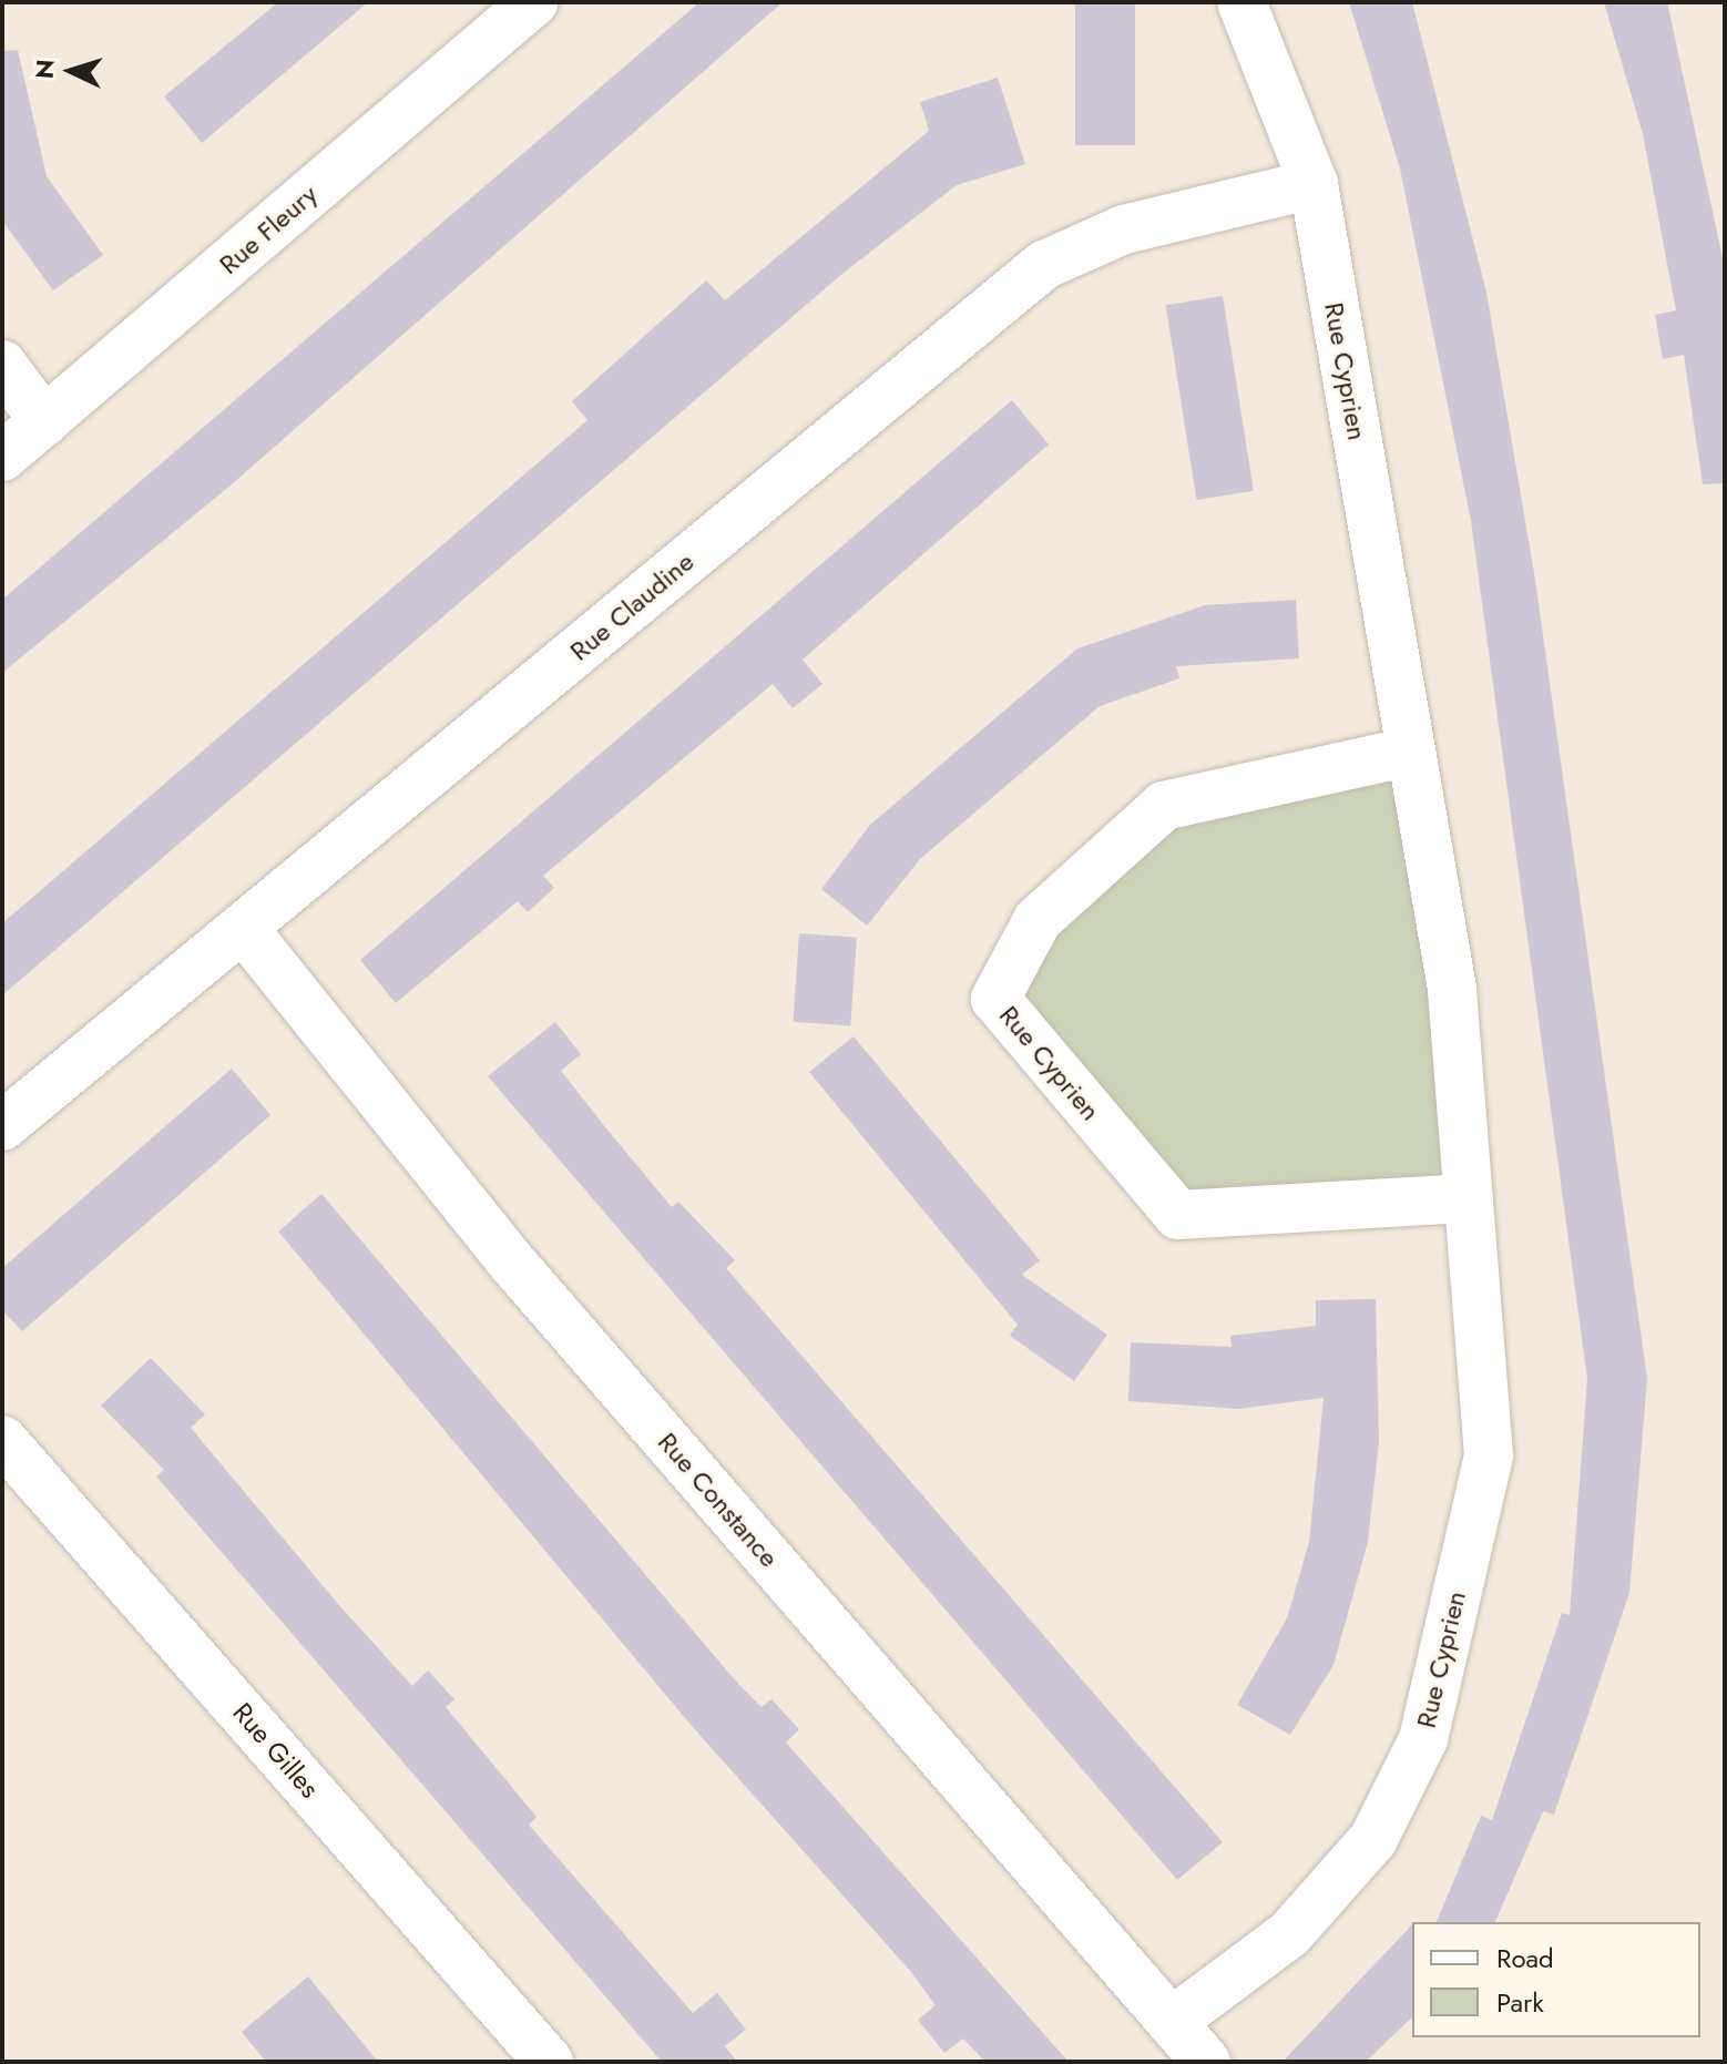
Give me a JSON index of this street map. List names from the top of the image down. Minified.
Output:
{"streets":{"street":["Rue Fleury","Rue Cyprien","Rue Claudine","Rue Constance","Rue Gilles"]},"crossings":[["Rue Cyprien","Rue Claudine"],["Rue Cyprien","Rue Constance"],["Rue Claudine","Rue Constance"]],"legend":["Road","Park"],"north":"left"}
